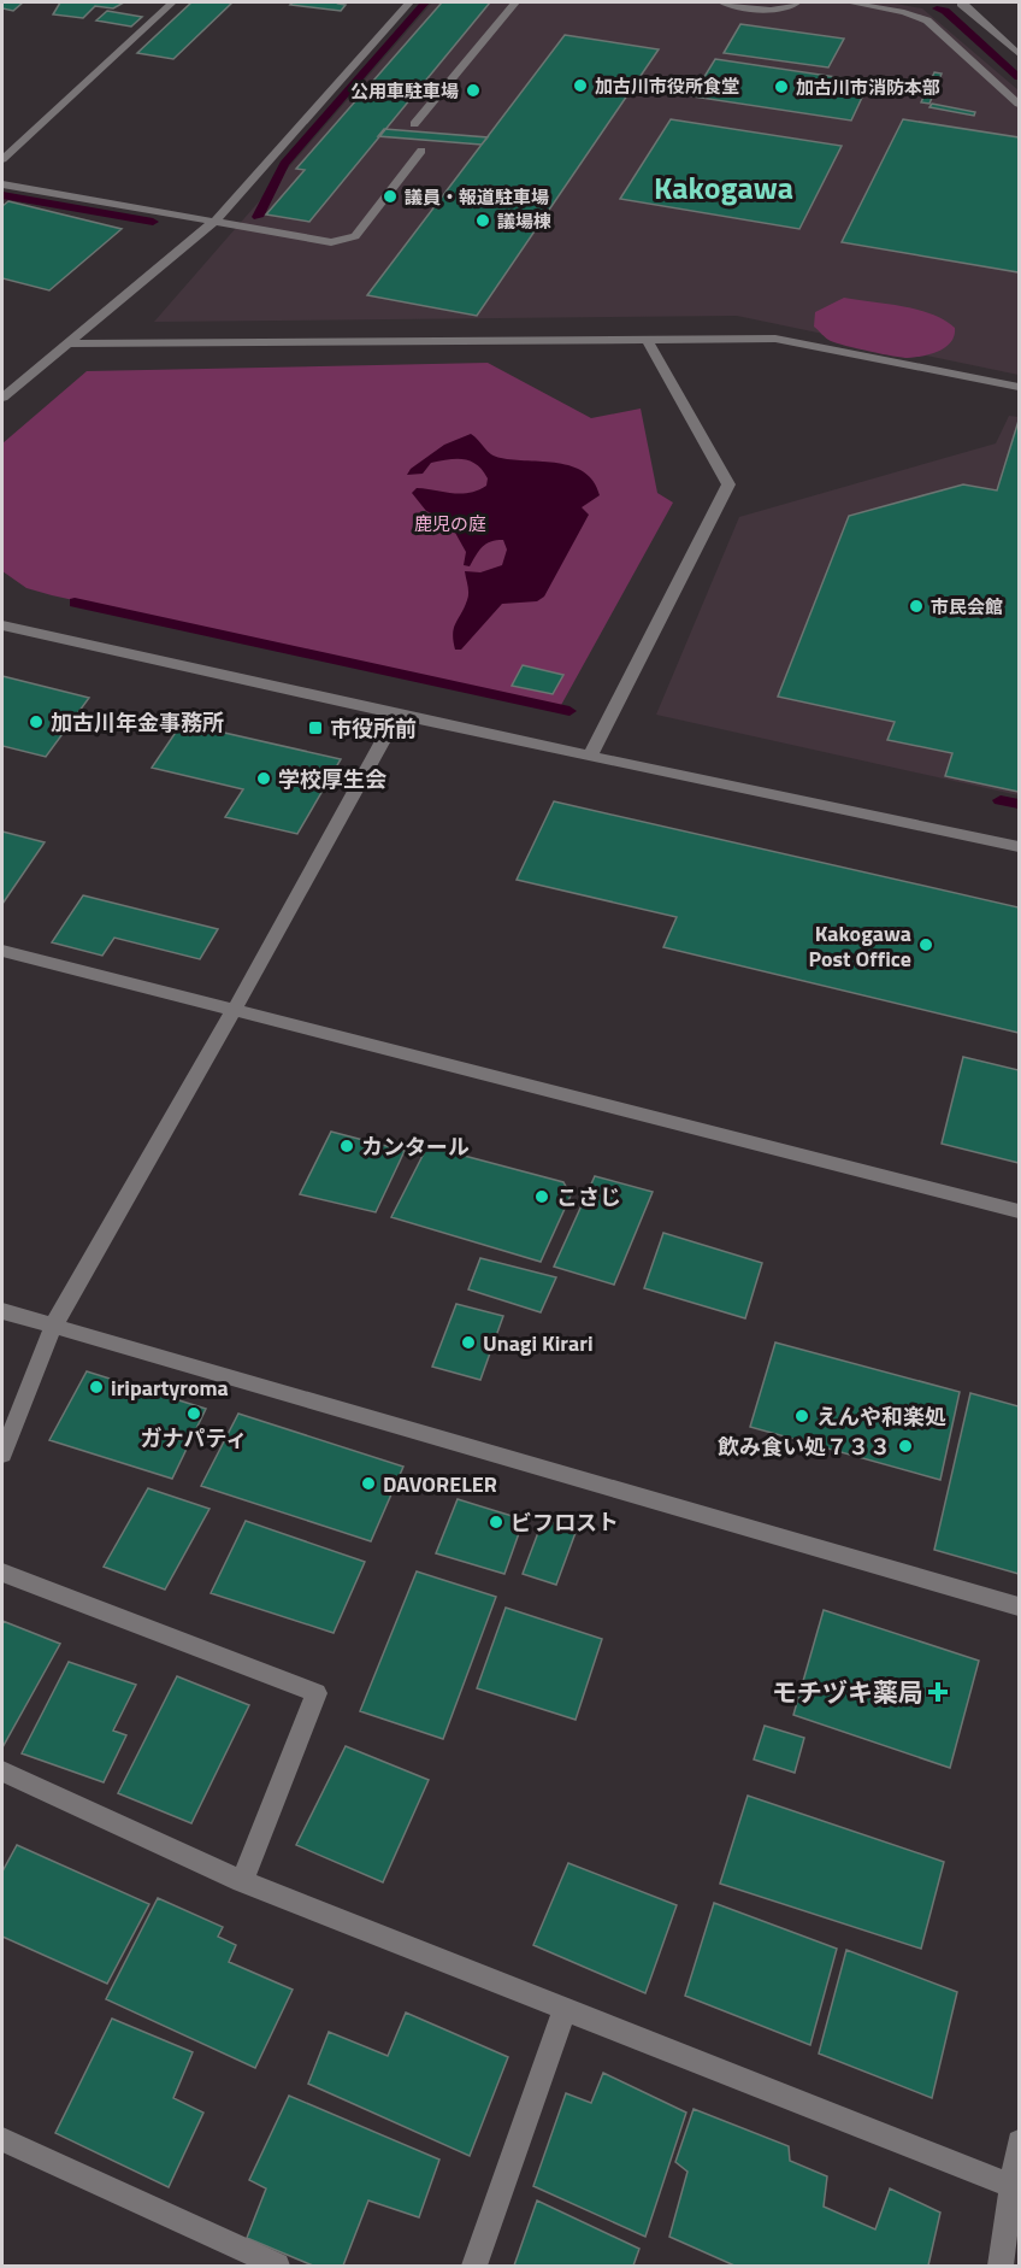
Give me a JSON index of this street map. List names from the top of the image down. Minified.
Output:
{"districts":["Kakogawa"],"parks":["鹿児の庭"],"places":{"other":["加古川市役所食堂","加古川市消防本部","公用車駐車場","議員・報道駐車場","議場棟","市民会館","加古川年金事務所","学校厚生会","Kakogawa Post Office","カンタール","こさじ","Unagi Kirari","iripartyroma","ガナパティ","えんや和楽処","飲み食い処７３３","DAVORELER","ビフロスト"],"transit":["市役所前"],"health":["モチヅキ薬局"]}}
